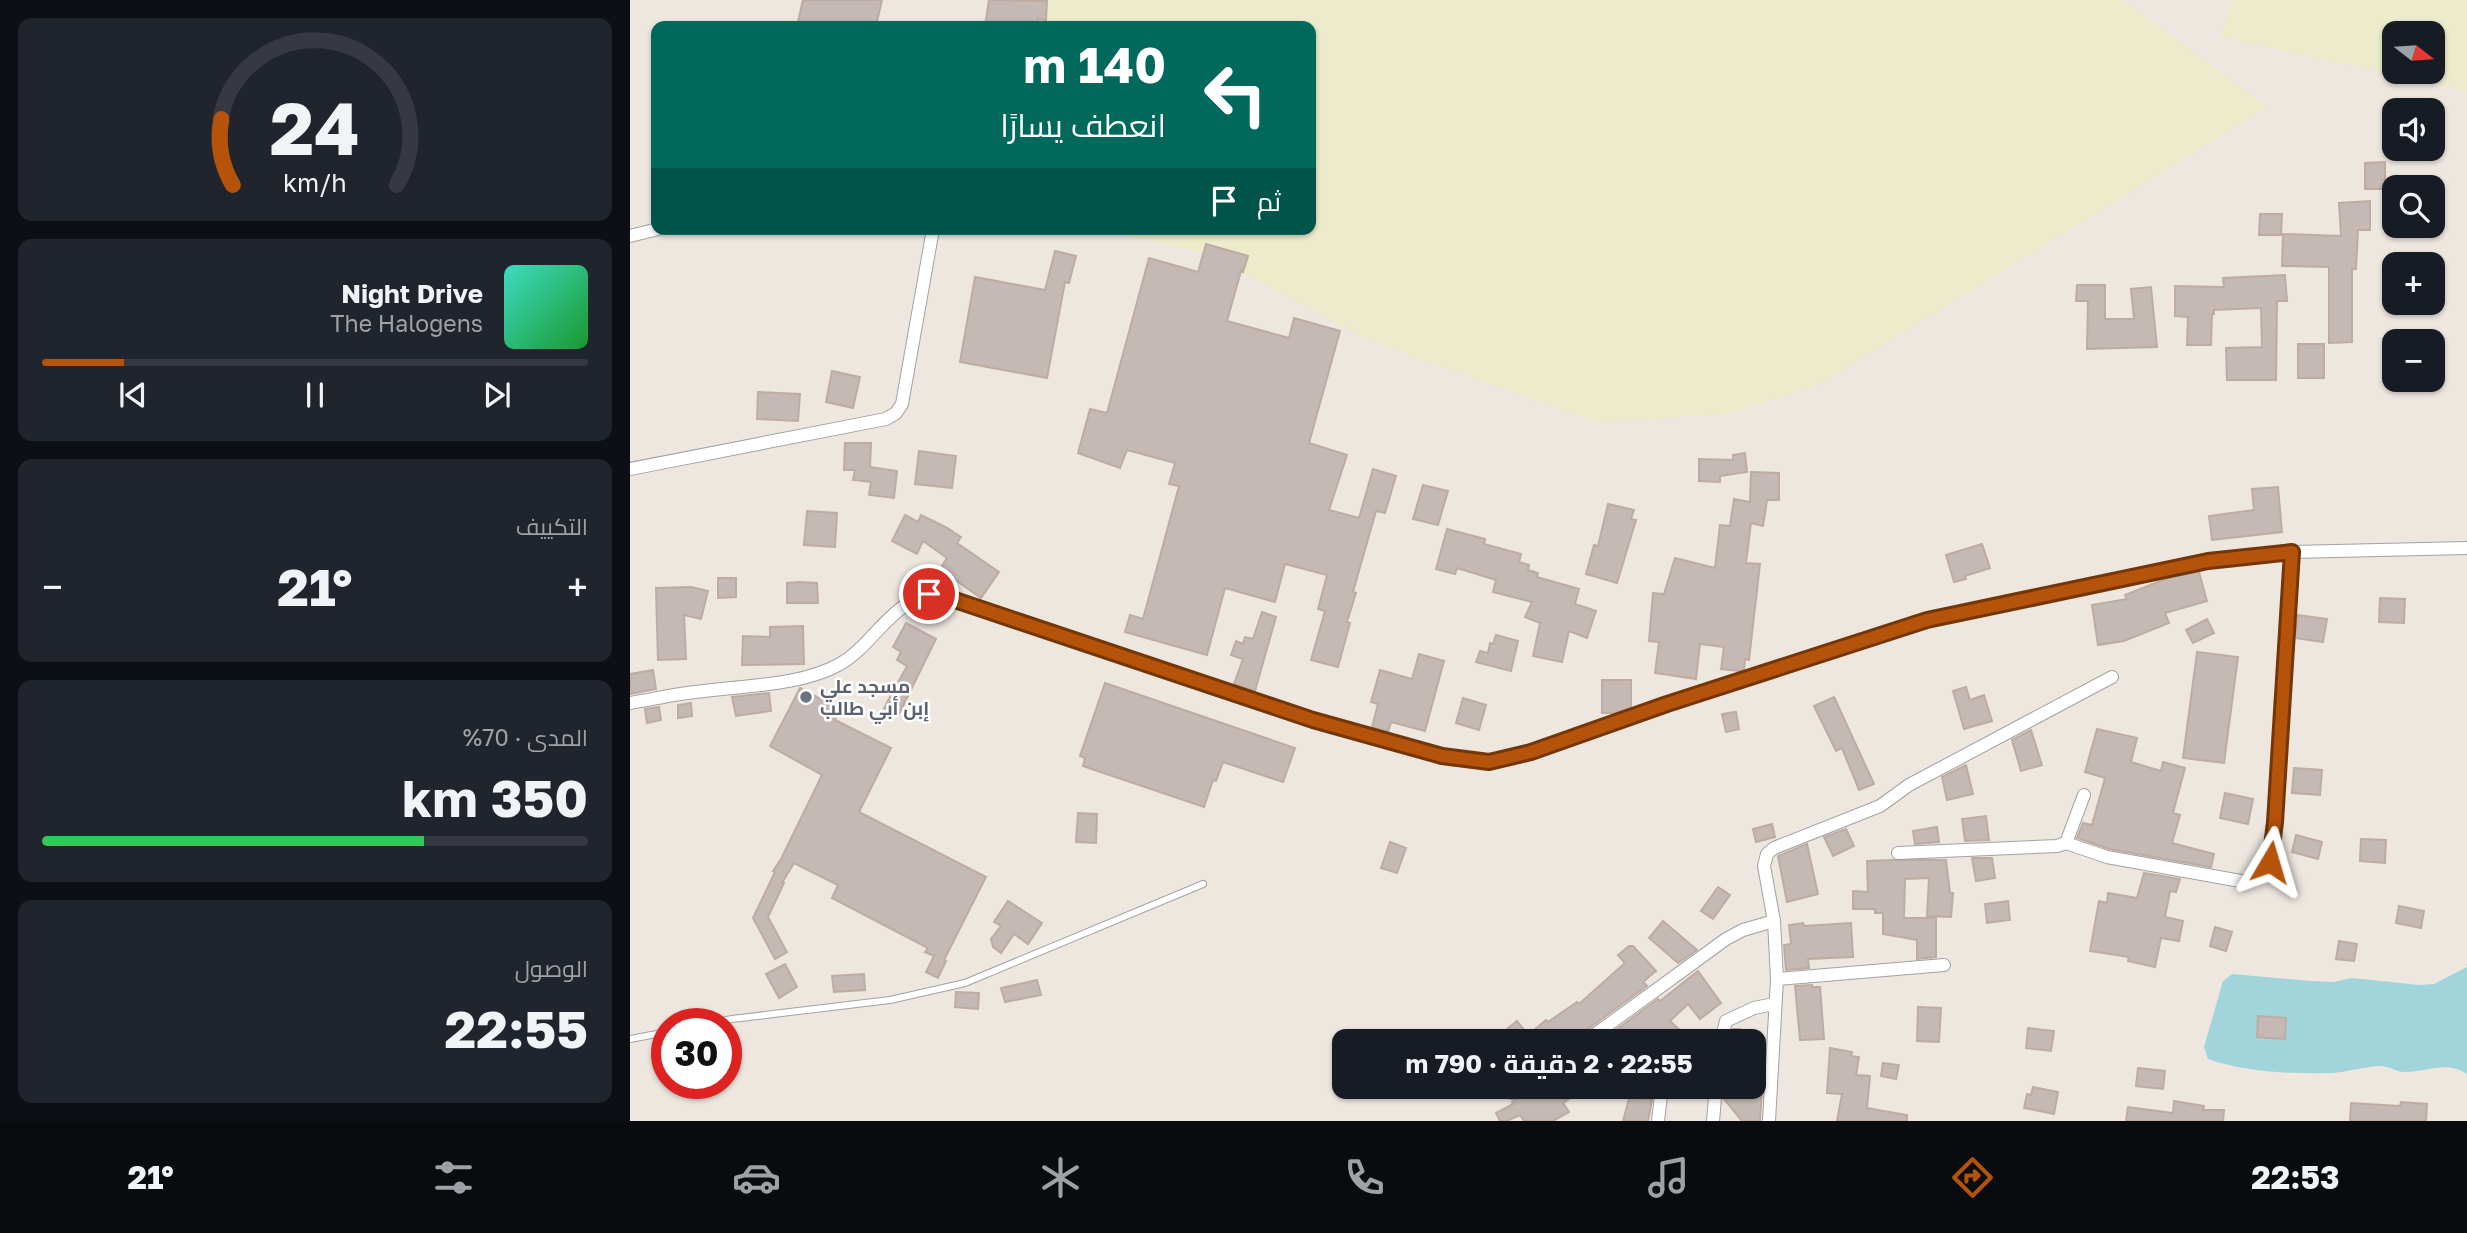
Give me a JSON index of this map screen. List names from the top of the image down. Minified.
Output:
{"places":["مسجد علي إبن أبي طالب"],"north":"right","page":{"map_buttons":["+","−"],"turn":["140 m","انعطف يسارًا"],"then":"ثم","song":["Night Drive","The Halogens"],"tile":["التكييف",["المدى · 70%","350 km"],["الوصول","22:55"]],"heat":["−","21°","+"],"limit":"30","trip":"22:55 · 2 دقيقة · 790 m","tabs":["22:53","21°"],"gauge":["24","km/h"]}}
